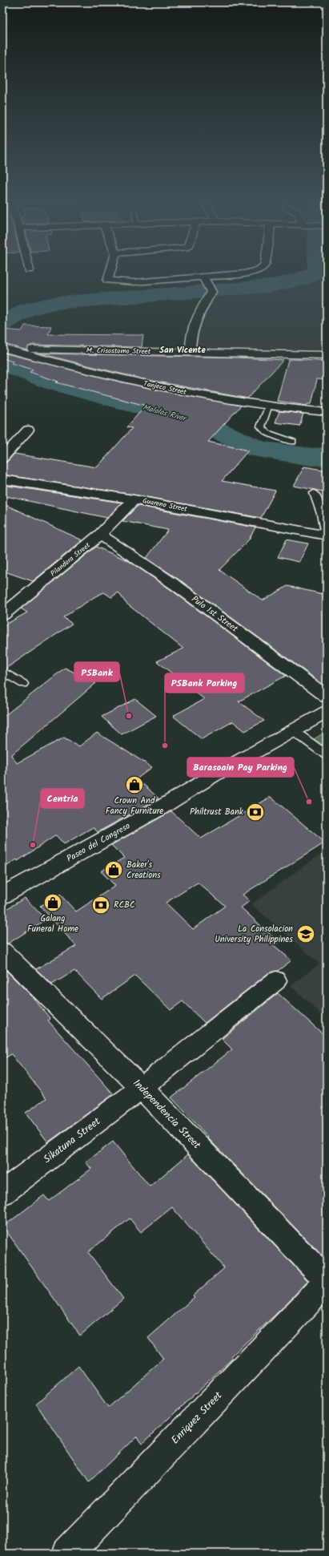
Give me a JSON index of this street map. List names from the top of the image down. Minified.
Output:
{"streets":{"street":["M. Crisostomo Street","Tanjeco Street","Guareno Street","Pilandora Street","Pulo 1st Street","Paseo del Congreso","Independencia Street","Sikatuna Street","Enriquez Street"]},"crossings":[["M. Crisostomo Street","Tanjeco Street"],["Guareno Street","Pilandora Street"],["Pilandora Street","Pulo 1st Street"],["Independencia Street","Sikatuna Street"],["Independencia Street","Enriquez Street"]],"districts":["San Vicente"],"water":["Malolos River"],"places":{"other":["PSBank","PSBank Parking","Barasoain Pay Parking","Centria"],"shop":["Crown And Fancy Furniture","Baker's Creations","Galang Funeral Home"],"bank":["Philtrust Bank","RCBC"],"school or university":["La Consolacion University Philippines"]}}
